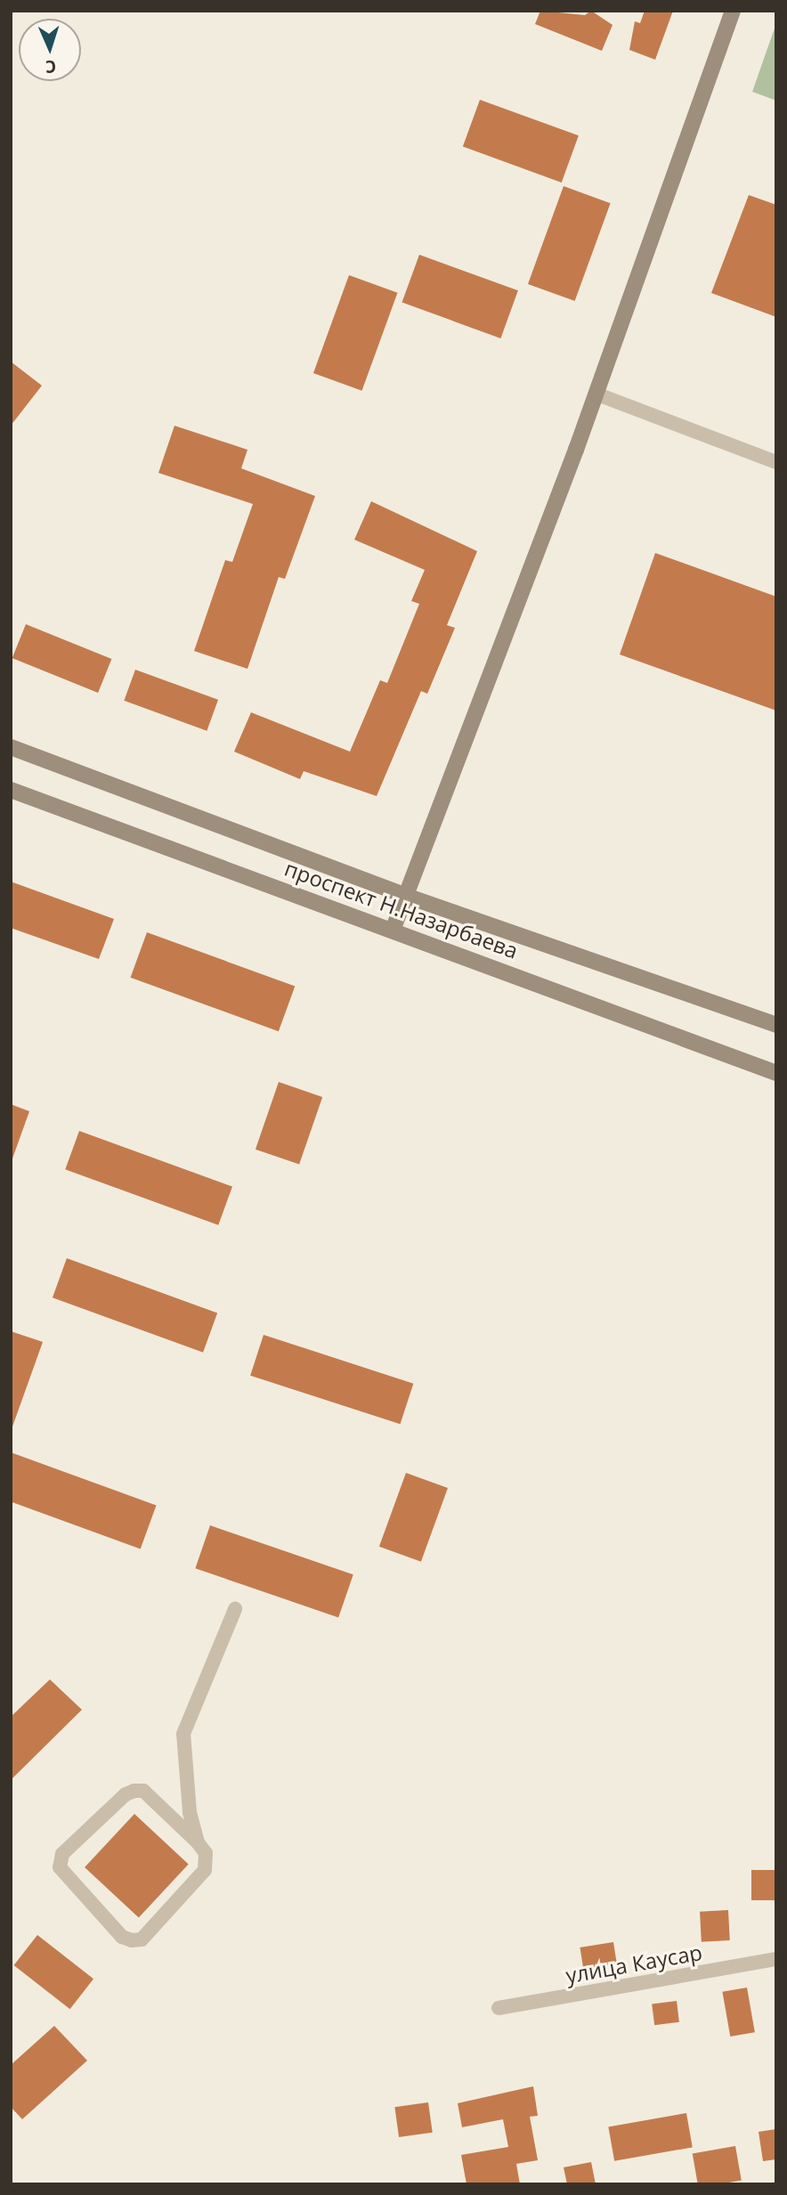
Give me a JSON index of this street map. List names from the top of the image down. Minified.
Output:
{"streets":{"main road":["проспект Н.Назарбаева"],"street":["улица Каусар"]},"north":"bottom"}
